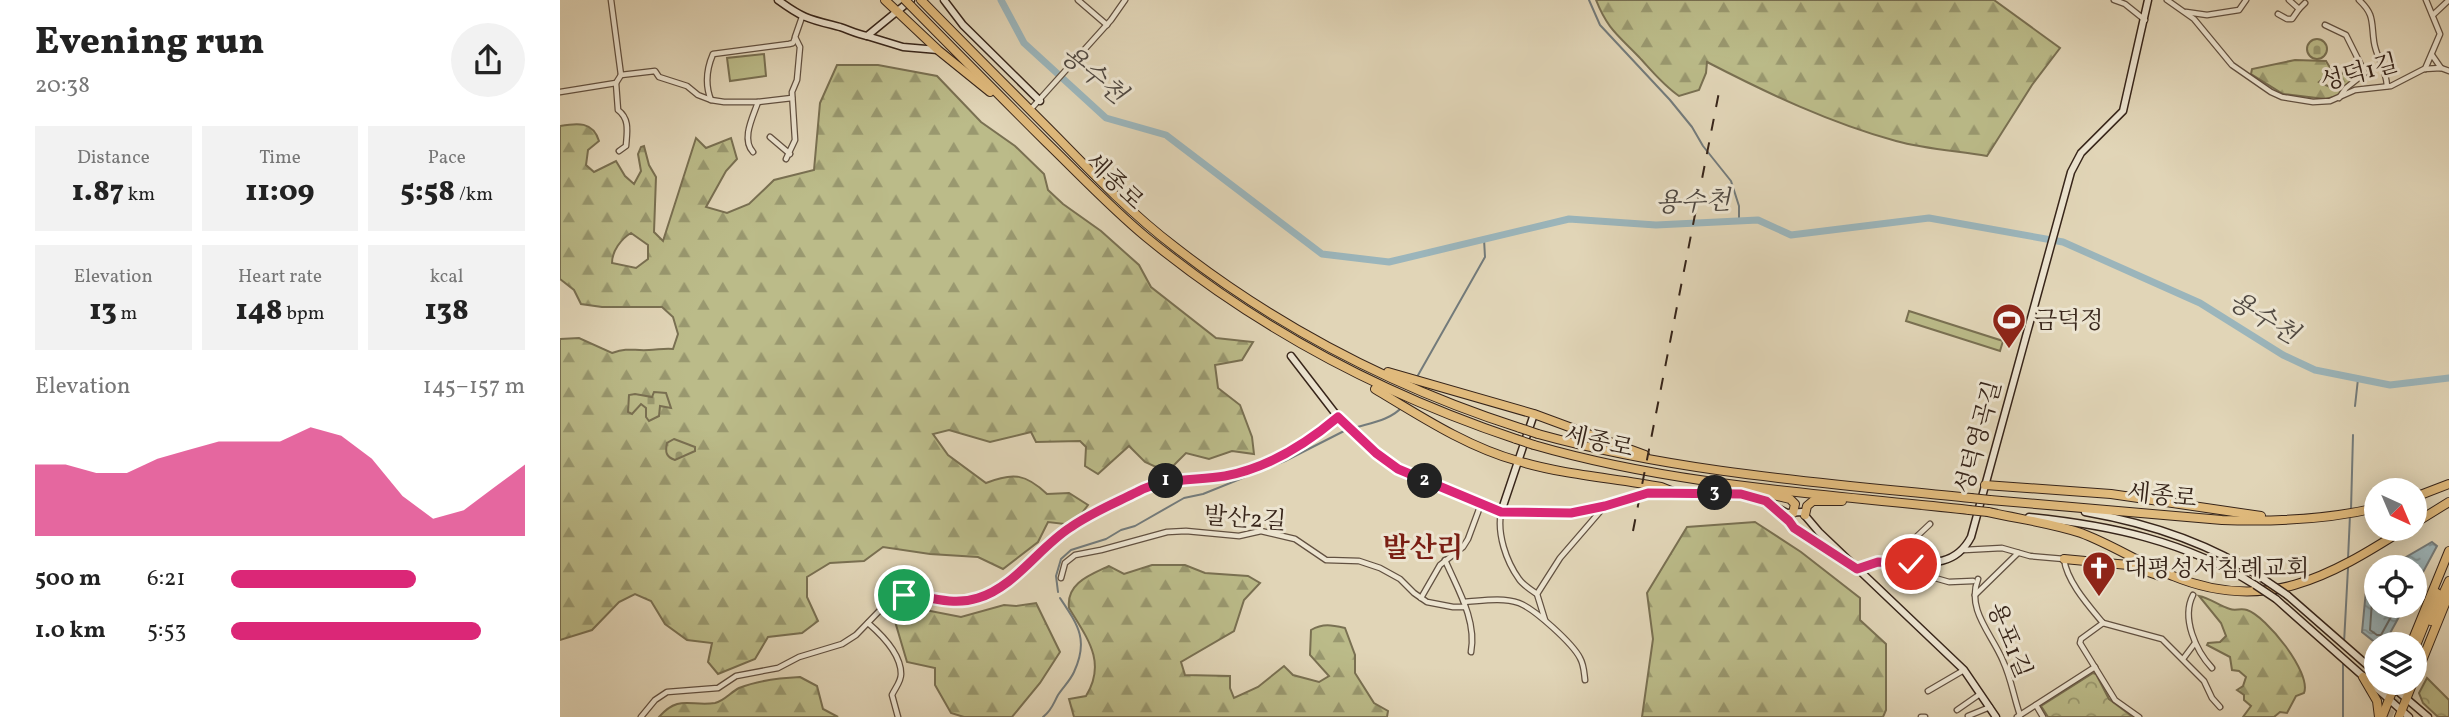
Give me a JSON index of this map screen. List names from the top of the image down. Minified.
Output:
{"streets":{"highway":["세종로"],"street":["성덕1길","성덕영곡길","발산2길","용포1길"]},"districts":["발산리"],"water":["용수천"],"places":{"sports":["금덕정"],"church":["대평성서침례교회"]},"north":"bottom right","page":{"heading":["Evening run","20:38"],"stats":[["Distance","1.87 km"],["Time","11:09"],["Pace","5:58 /km"],["Elevation","13 m"],["Heart rate","148 bpm"],["kcal","138"]],"chart":["Elevation","145–157 m"],"pins":["1","2","3"],"list":[{"name":"500 m","note":"6:21"},{"name":"1.0 km","note":"5:53"}]}}
